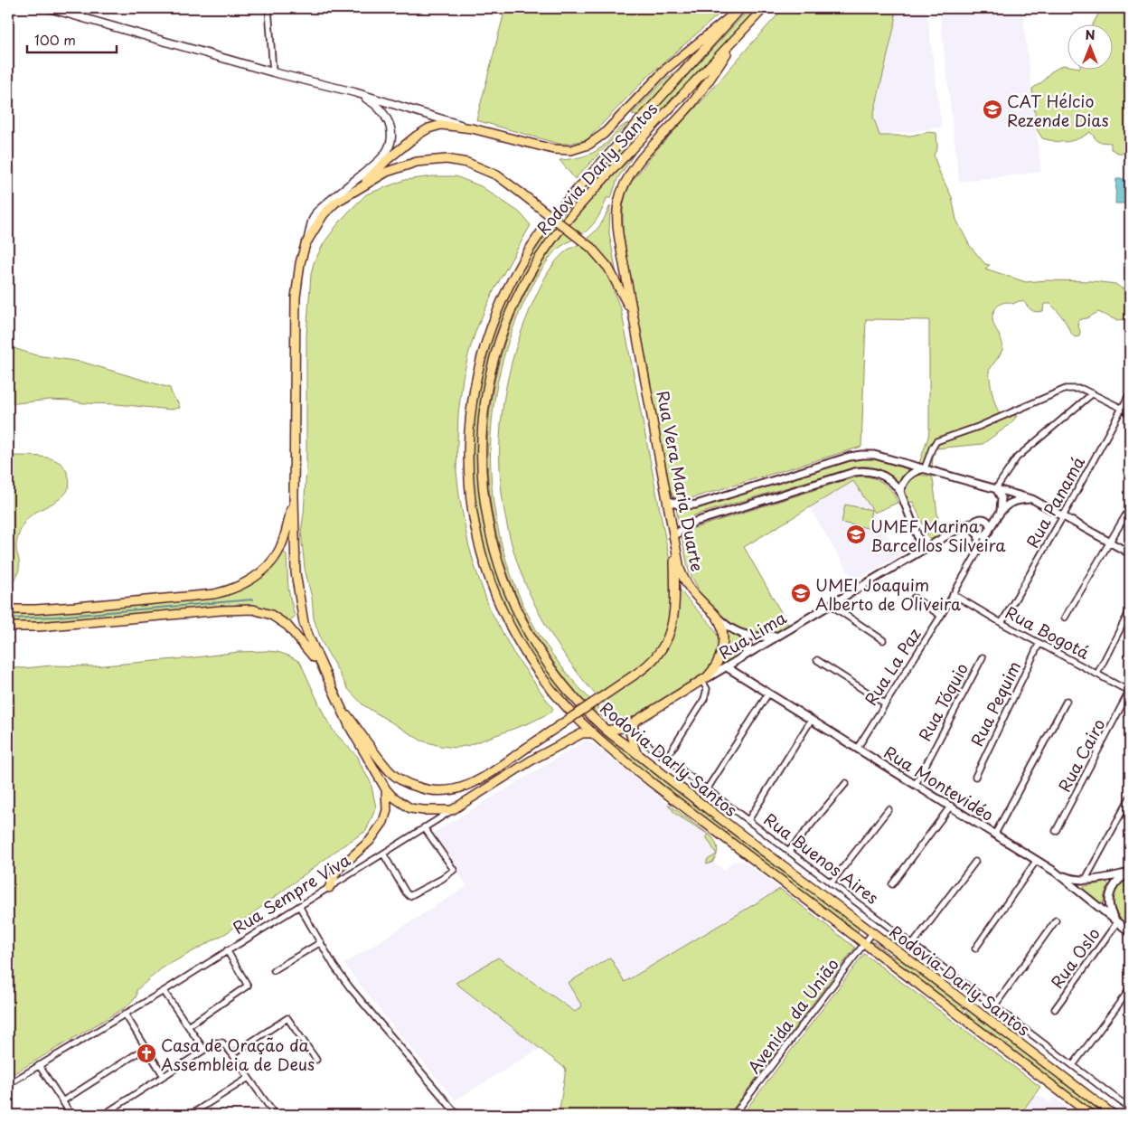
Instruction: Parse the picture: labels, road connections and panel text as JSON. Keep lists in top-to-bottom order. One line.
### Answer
{"streets":{"main road":["Rodovia Darly Santos","Rua Vera Maria Duarte","Rua Lima","Rua Sempre Viva"],"street":["Rua Panamá","Rua Bogotá","Rua La Paz","Rua Tóquio","Rua Pequim","Rua Cairo","Rua Montevidéo","Rua Buenos Aires","Rua Oslo","Avenida da União"]},"crossings":[["Rodovia Darly Santos","Rua Lima"],["Rodovia Darly Santos","Rua Sempre Viva"],["Rodovia Darly Santos","Avenida da União"],["Rua Vera Maria Duarte","Rua Lima"],["Rua Panamá","Rua Bogotá"],["Rua Bogotá","Rua La Paz"],["Rua Bogotá","Rua Pequim"],["Rua Bogotá","Rua Cairo"],["Rua Lima","Rua La Paz"],["Rua Lima","Rua Montevidéo"],["Rua Lima","Rua Buenos Aires"],["Rua La Paz","Rua Montevidéo"],["Rua Tóquio","Rua Montevidéo"],["Rua Montevidéo","Rua Oslo"]],"places":{"school or university":["CAT Hélcio Rezende Dias","UMEF Marina Barcellos Silveira","UMEI Joaquim Alberto de Oliveira"],"church":["Casa de Oração da Assembleia de Deus"]},"scale_bar":"100 m","north":"top"}
